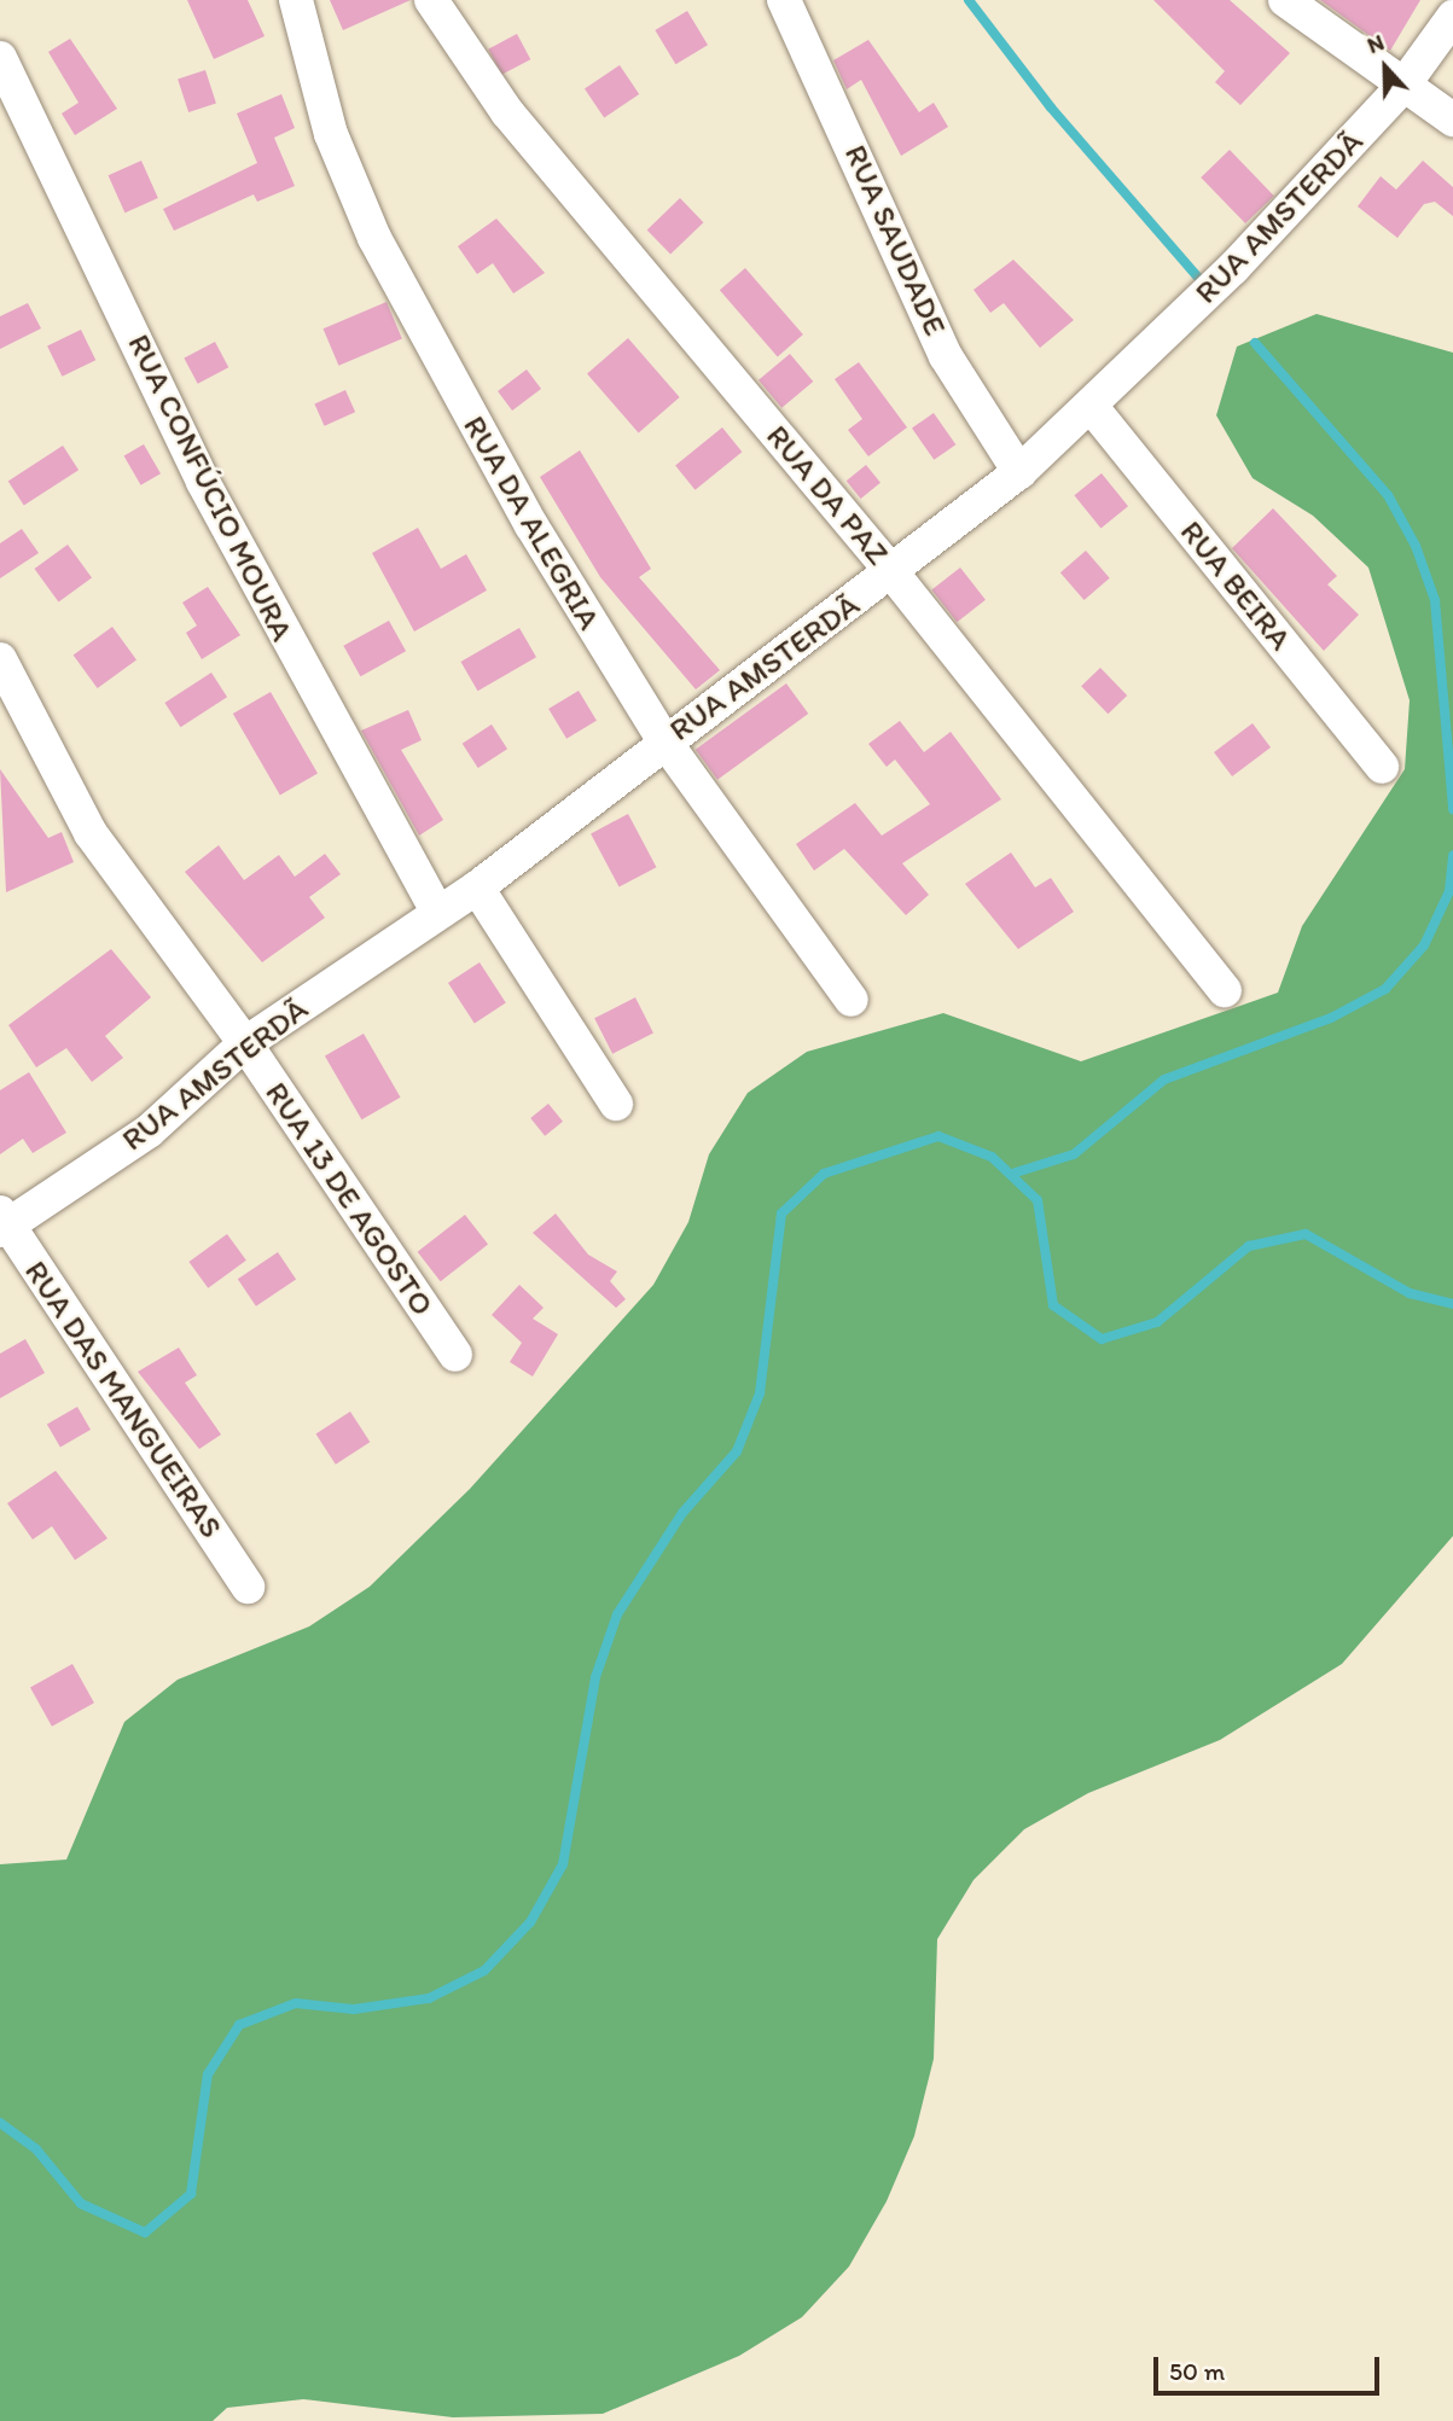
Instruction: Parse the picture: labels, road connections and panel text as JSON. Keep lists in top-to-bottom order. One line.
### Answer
{"streets":{"street":["RUA AMSTERDÃ","RUA SAUDADE","RUA CONFÚCIO MOURA","RUA DA PAZ","RUA DA ALEGRIA","RUA BEIRA","RUA 13 DE AGOSTO","RUA DAS MANGUEIRAS"]},"crossings":[["RUA AMSTERDÃ","RUA SAUDADE"],["RUA AMSTERDÃ","RUA CONFÚCIO MOURA"],["RUA AMSTERDÃ","RUA DA PAZ"],["RUA AMSTERDÃ","RUA DA ALEGRIA"],["RUA AMSTERDÃ","RUA BEIRA"],["RUA AMSTERDÃ","RUA 13 DE AGOSTO"],["RUA AMSTERDÃ","RUA DAS MANGUEIRAS"]],"scale_bar":"50 m","north":"top"}
